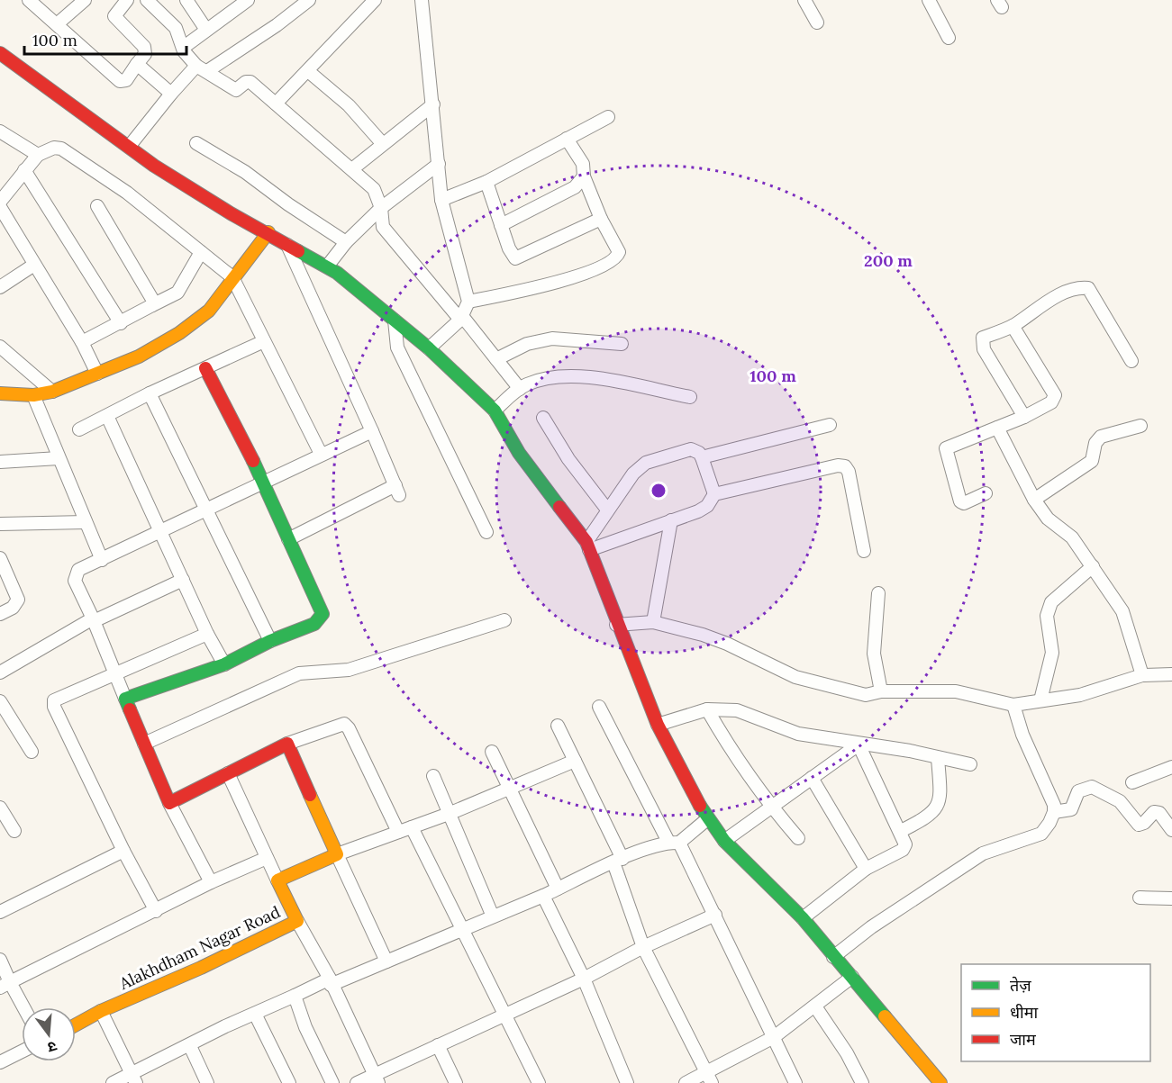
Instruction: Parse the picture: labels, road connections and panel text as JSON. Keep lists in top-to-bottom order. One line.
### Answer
{"streets":{"street":["Alakhdham Nagar Road"]},"legend":["तेज़","धीमा","जाम"],"scale_bar":"100 m","north":"bottom","rings":["200 m","100 m"]}
